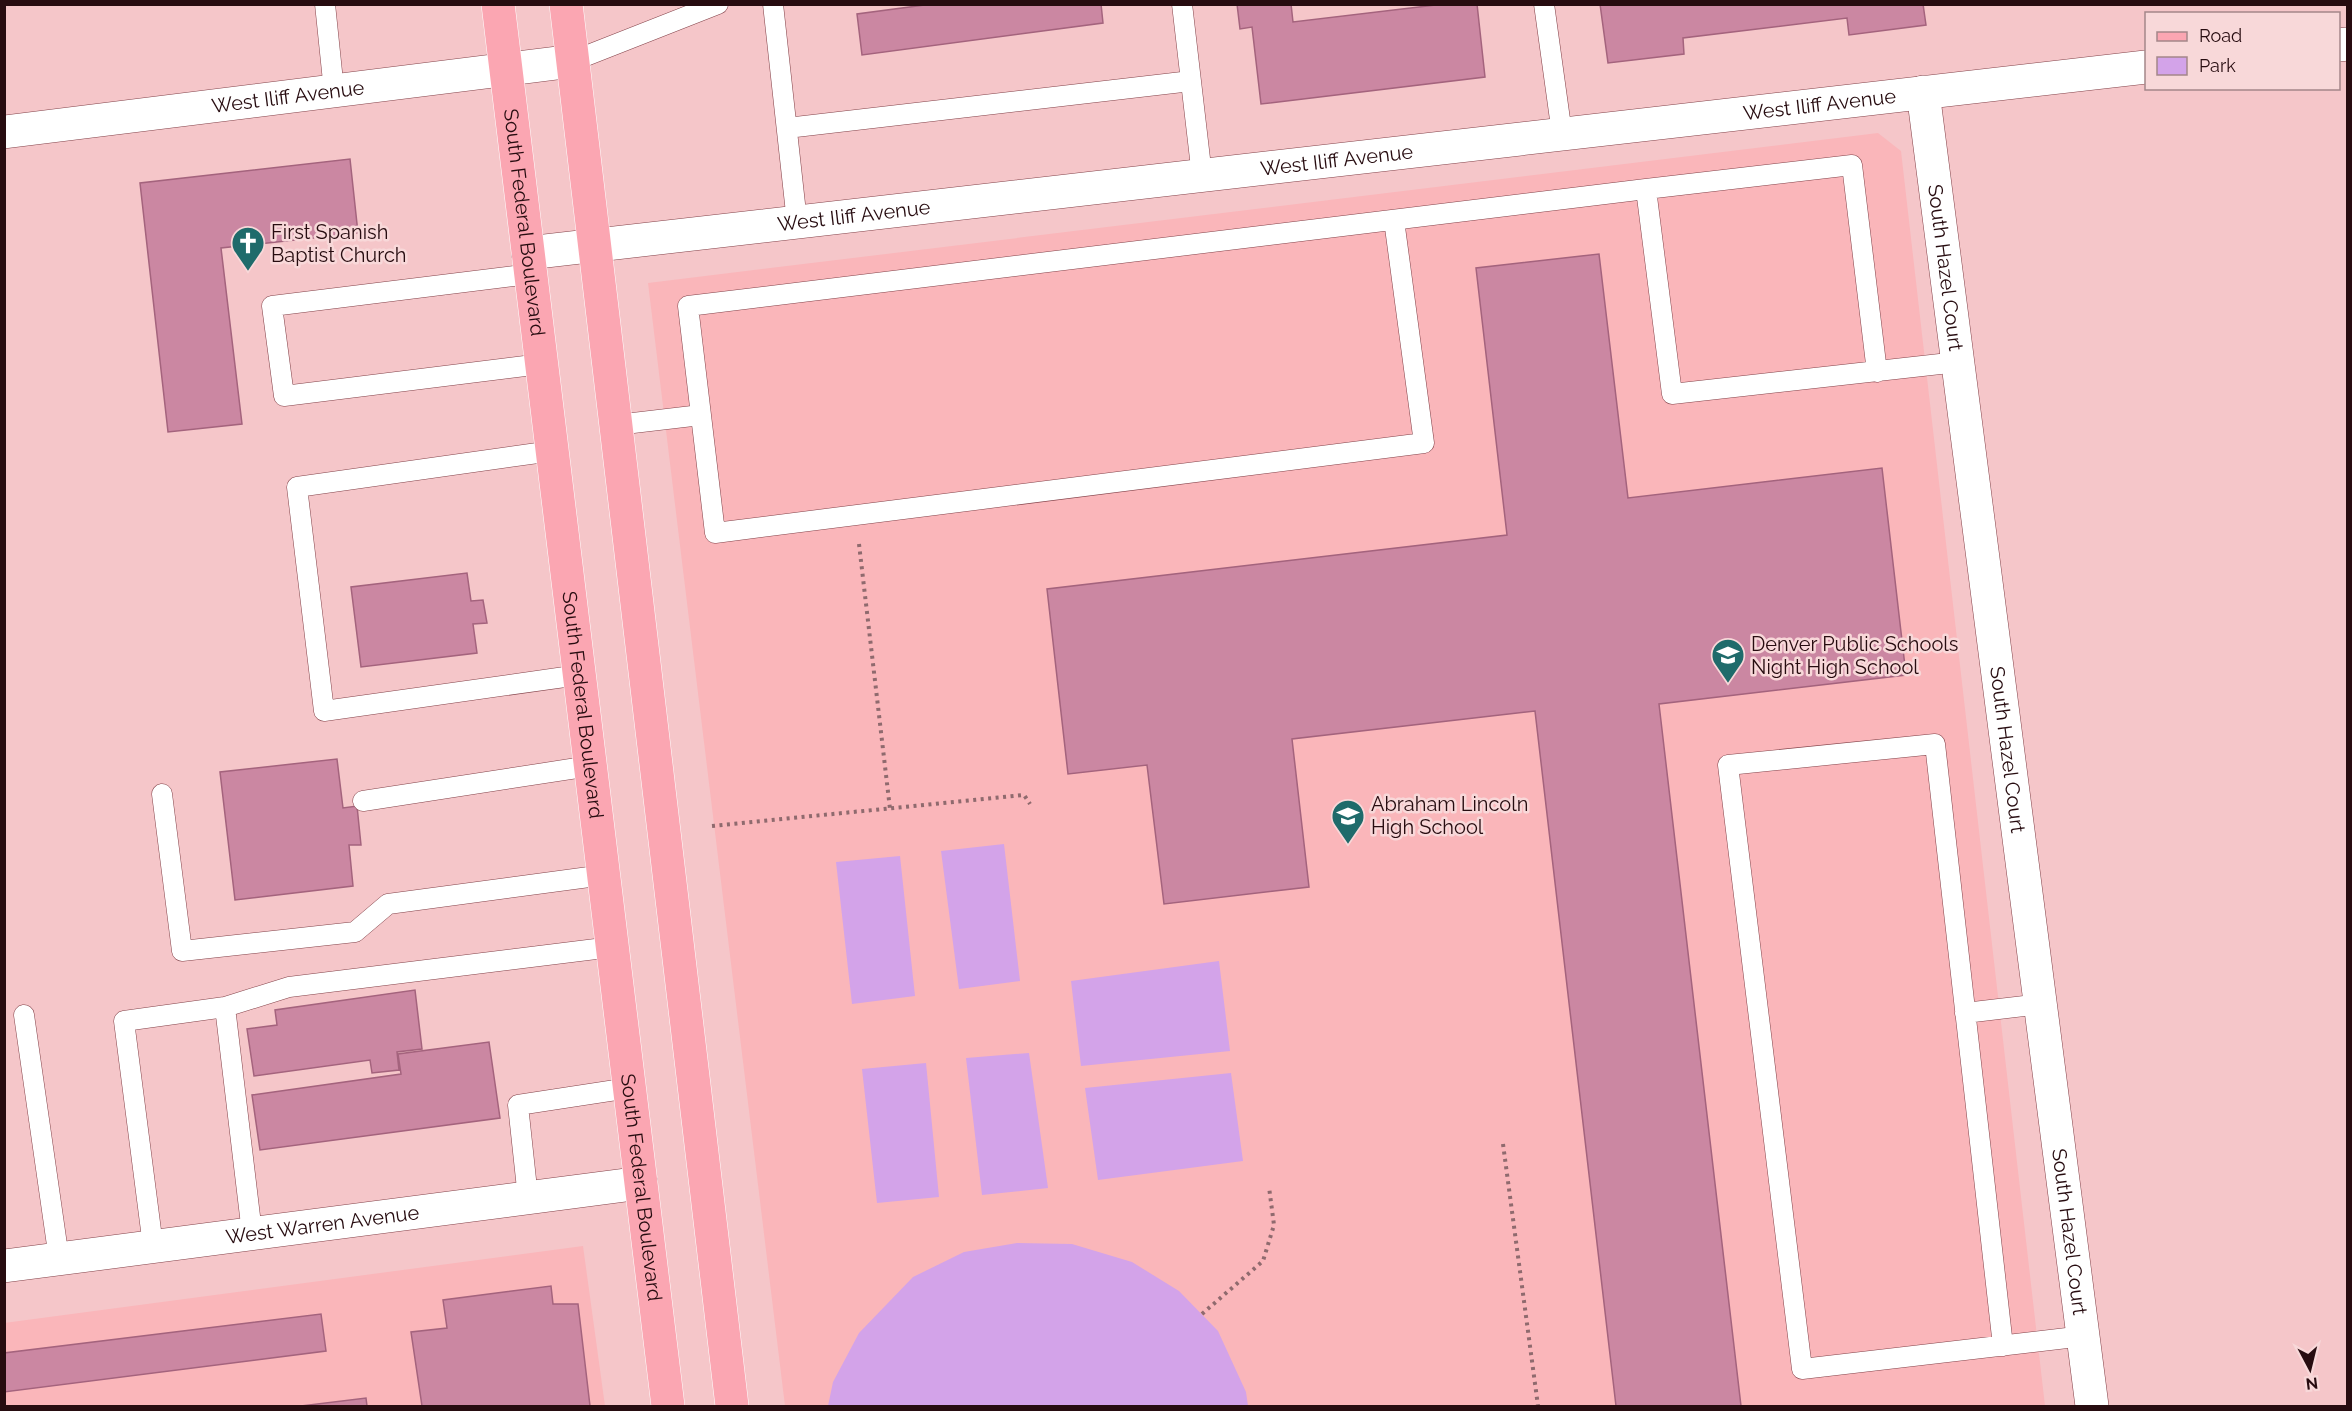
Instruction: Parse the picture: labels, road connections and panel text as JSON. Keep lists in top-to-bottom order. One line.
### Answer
{"streets":{"main road":["South Federal Boulevard"],"street":["West Iliff Avenue","South Hazel Court","West Warren Avenue"]},"crossings":[["West Iliff Avenue","South Federal Boulevard"],["West Iliff Avenue","South Hazel Court"],["South Federal Boulevard","West Warren Avenue"]],"places":{"church":["First Spanish Baptist Church"],"school or university":["Denver Public Schools Night High School","Abraham Lincoln High School"]},"legend":["Road","Park"],"north":"bottom"}
